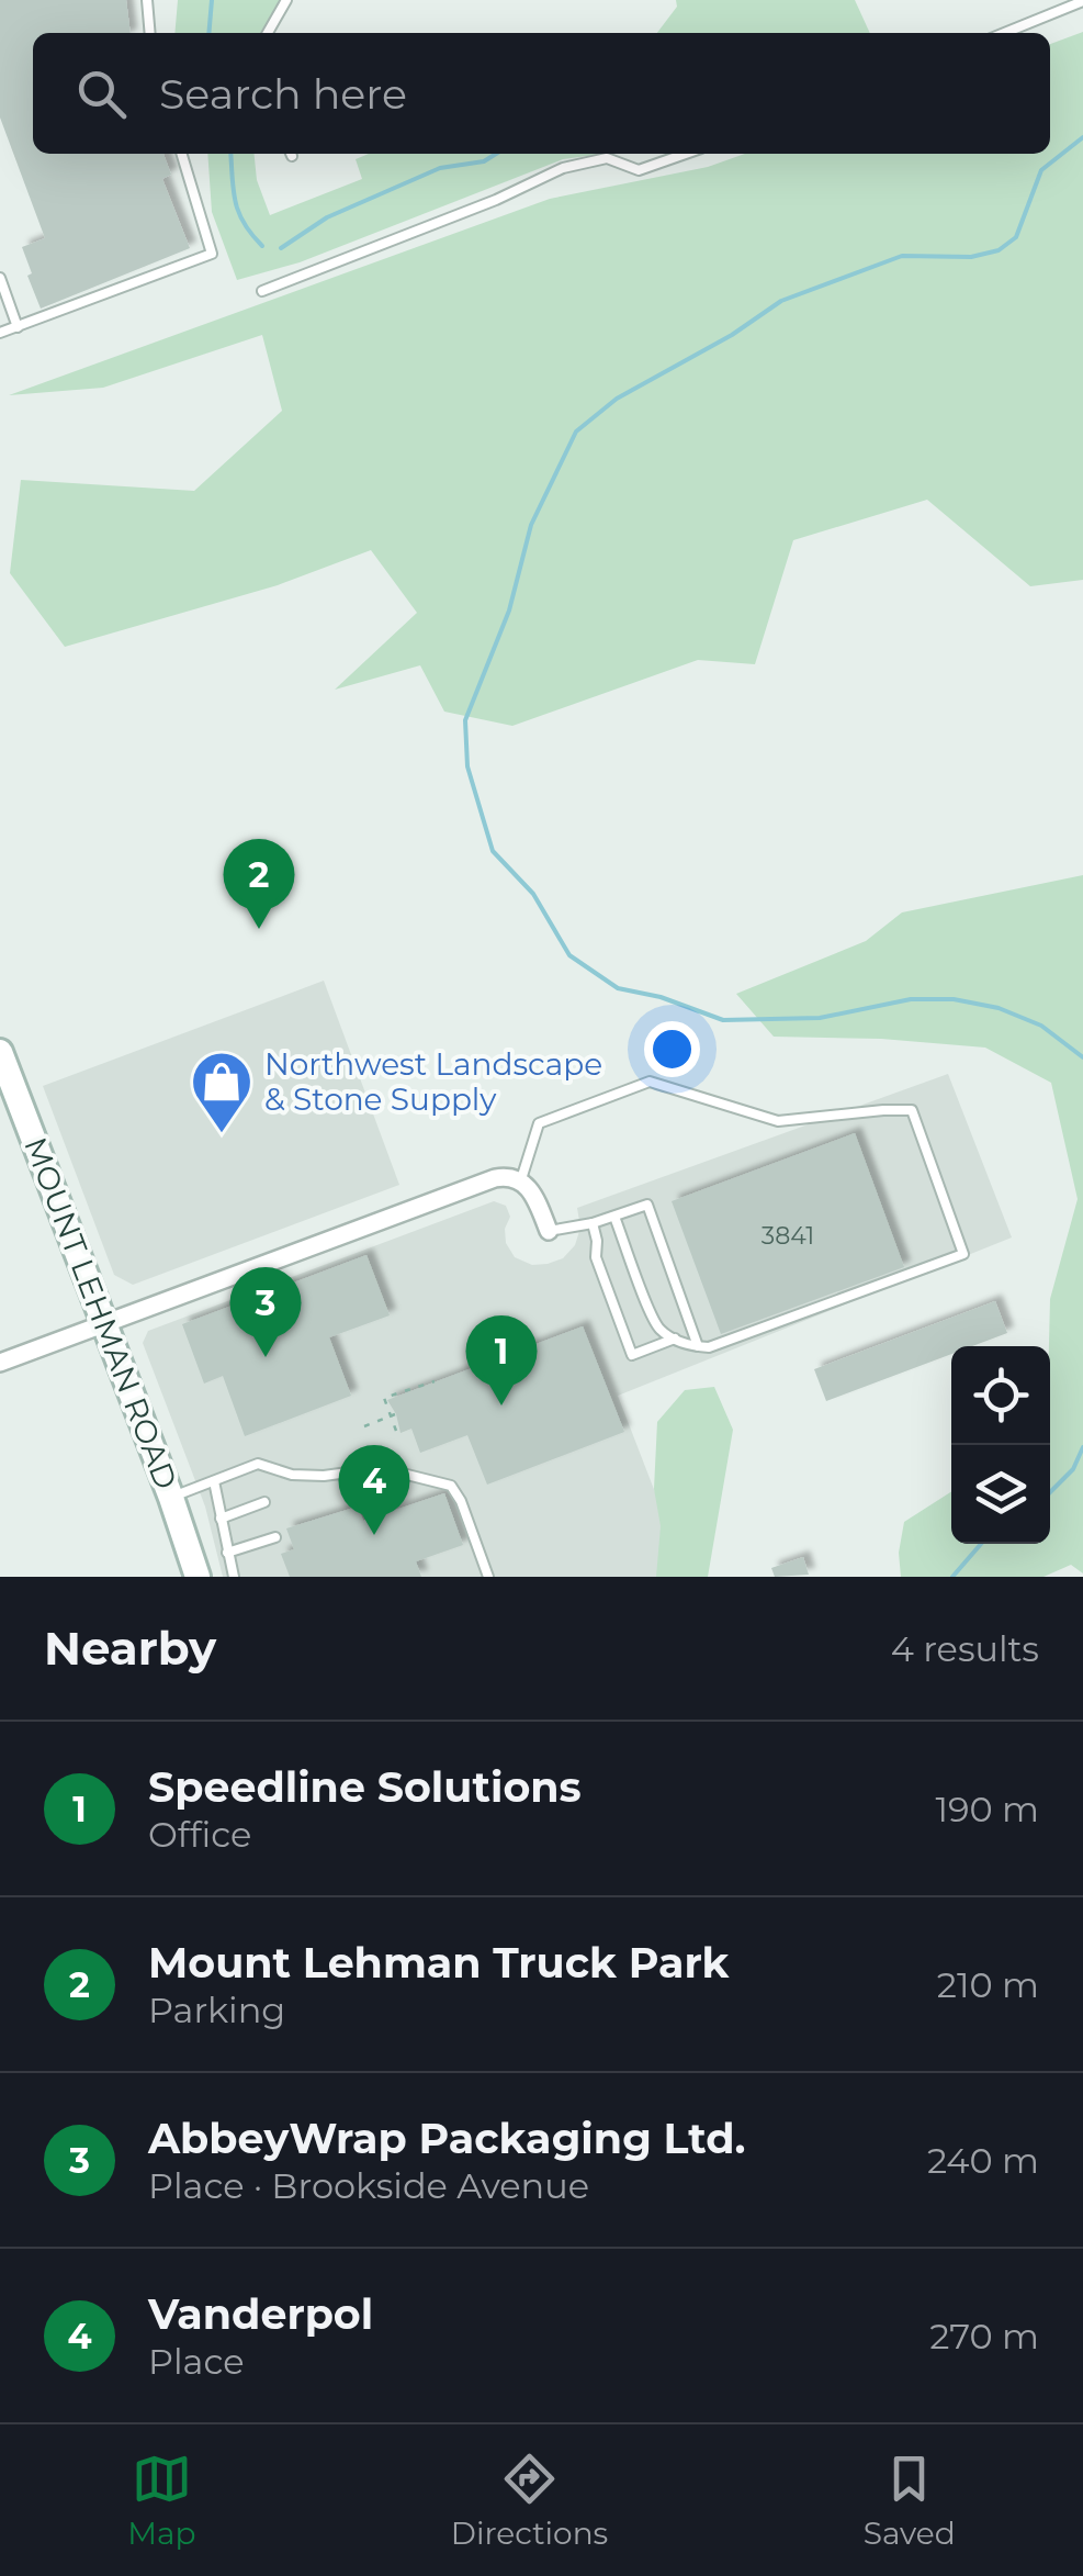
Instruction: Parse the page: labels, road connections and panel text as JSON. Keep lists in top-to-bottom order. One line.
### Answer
{"streets":{"main road":["MOUNT LEHMAN ROAD"]},"places":{"shop":["Northwest Landscape & Stone Supply"]},"house_numbers":["3841"],"page":{"search":"Search here","pins":["2","3","1","4"],"heading":["Nearby","4 results"],"list":[{"mark":"1","name":"Speedline Solutions","note":"Office","value":"190 m"},{"mark":"2","name":"Mount Lehman Truck Park","note":"Parking","value":"210 m"},{"mark":"3","name":"AbbeyWrap Packaging Ltd.","note":"Place · Brookside Avenue","value":"240 m"},{"mark":"4","name":"Vanderpol","note":"Place","value":"270 m"}],"nav":["Map","Directions","Saved"]}}
